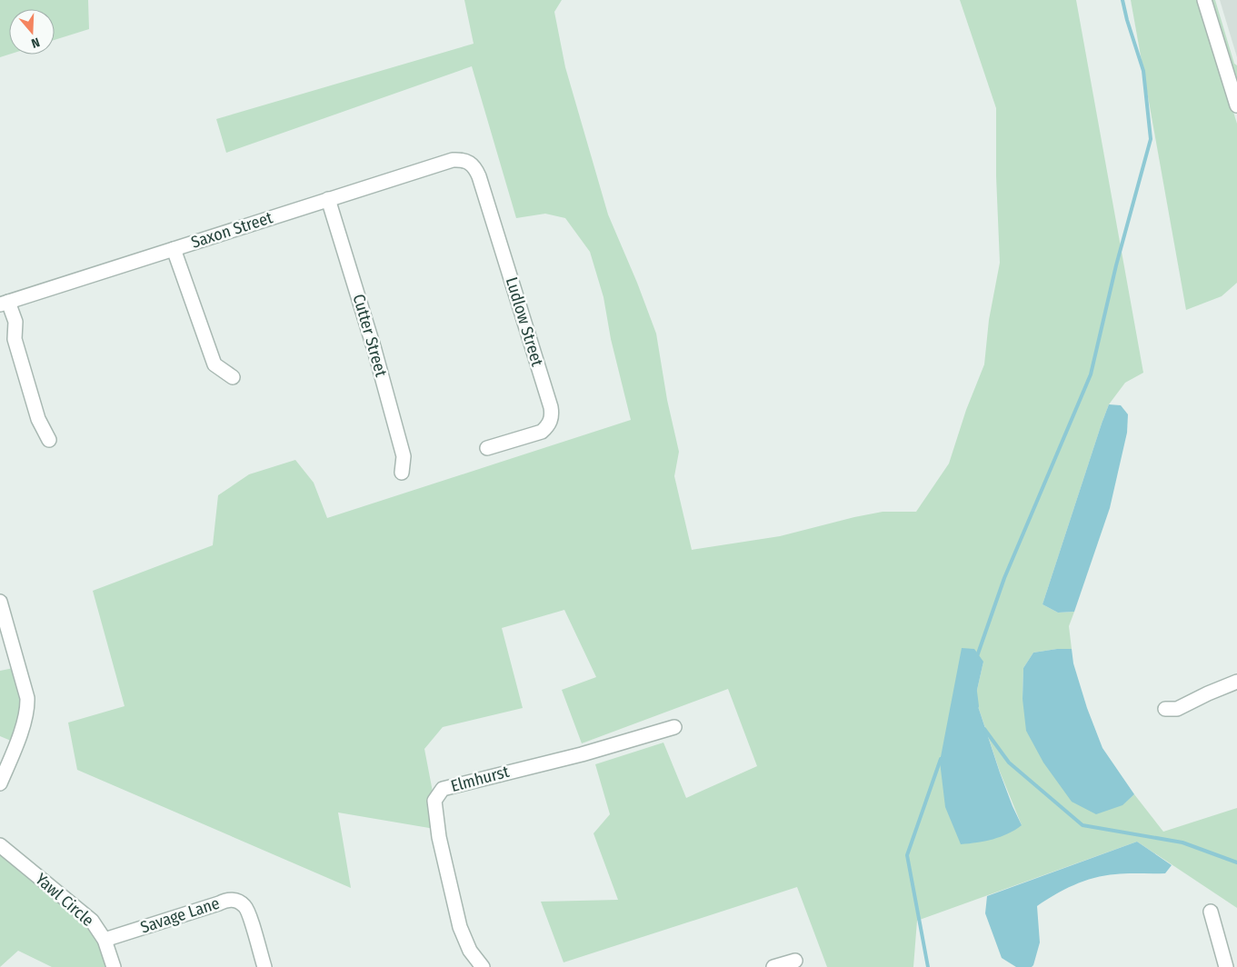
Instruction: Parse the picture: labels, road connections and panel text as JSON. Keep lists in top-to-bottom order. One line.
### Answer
{"streets":{"street":["Saxon Street","Ludlow Street","Cutter Street","Elmhurst","Yawl Circle","Savage Lane"]},"crossings":[["Saxon Street","Ludlow Street"],["Saxon Street","Cutter Street"],["Yawl Circle","Savage Lane"]],"north":"bottom"}
